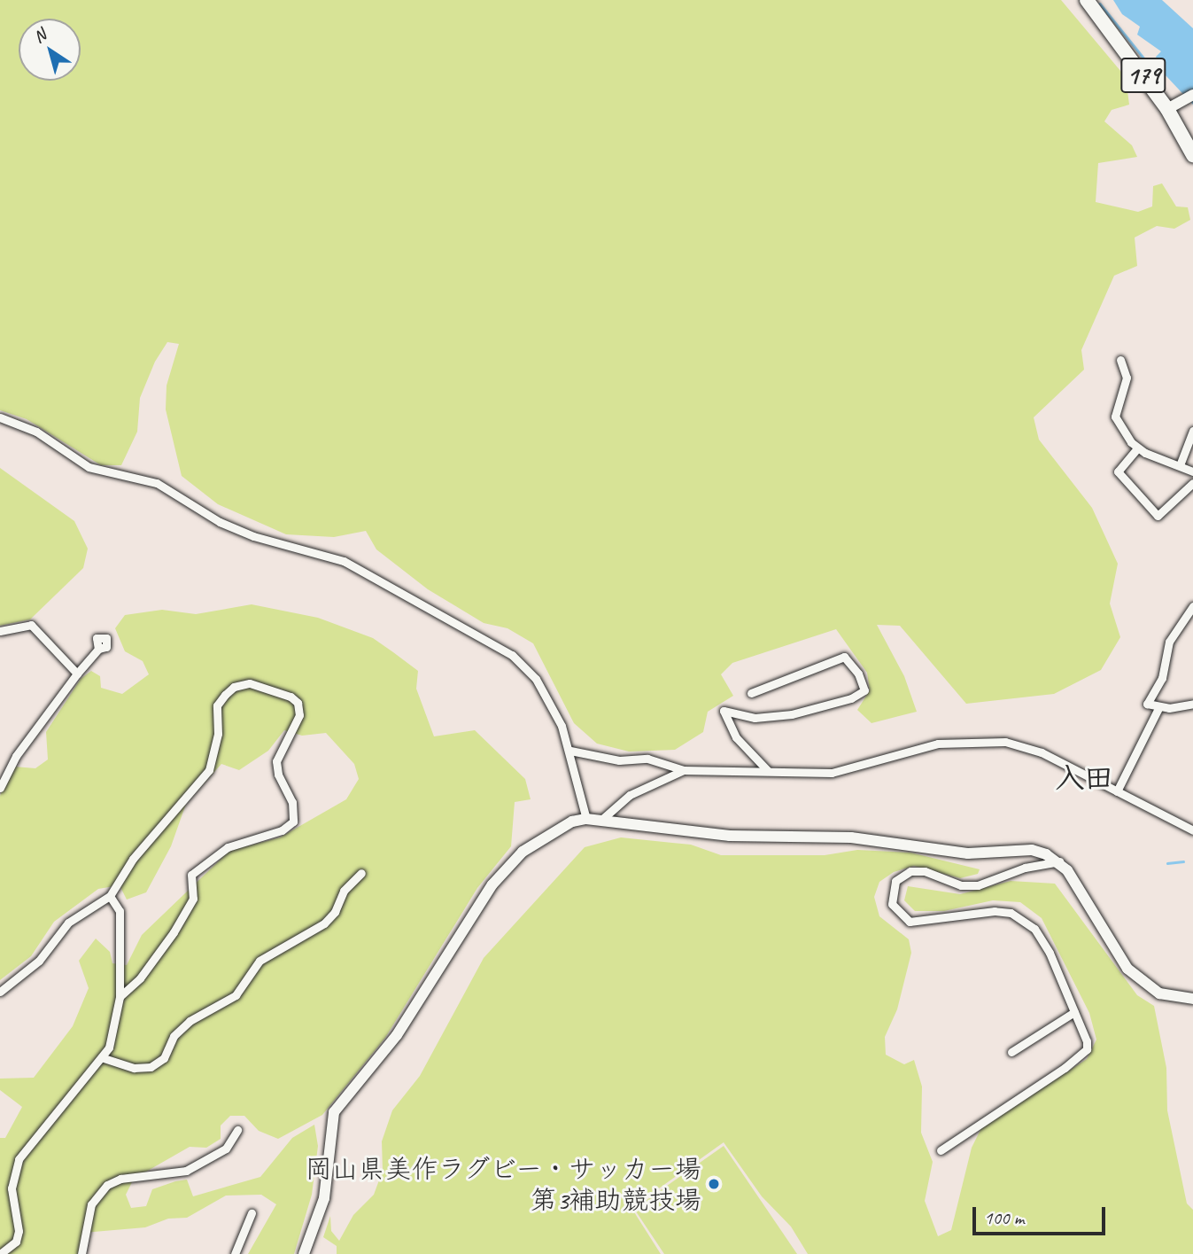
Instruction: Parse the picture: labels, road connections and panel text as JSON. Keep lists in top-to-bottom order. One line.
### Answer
{"streets":{"highway":["179"]},"districts":["入田"],"places":["岡山県美作ラグビー・サッカー場 第3補助競技場"],"scale_bar":"100 m","north":"top left"}
